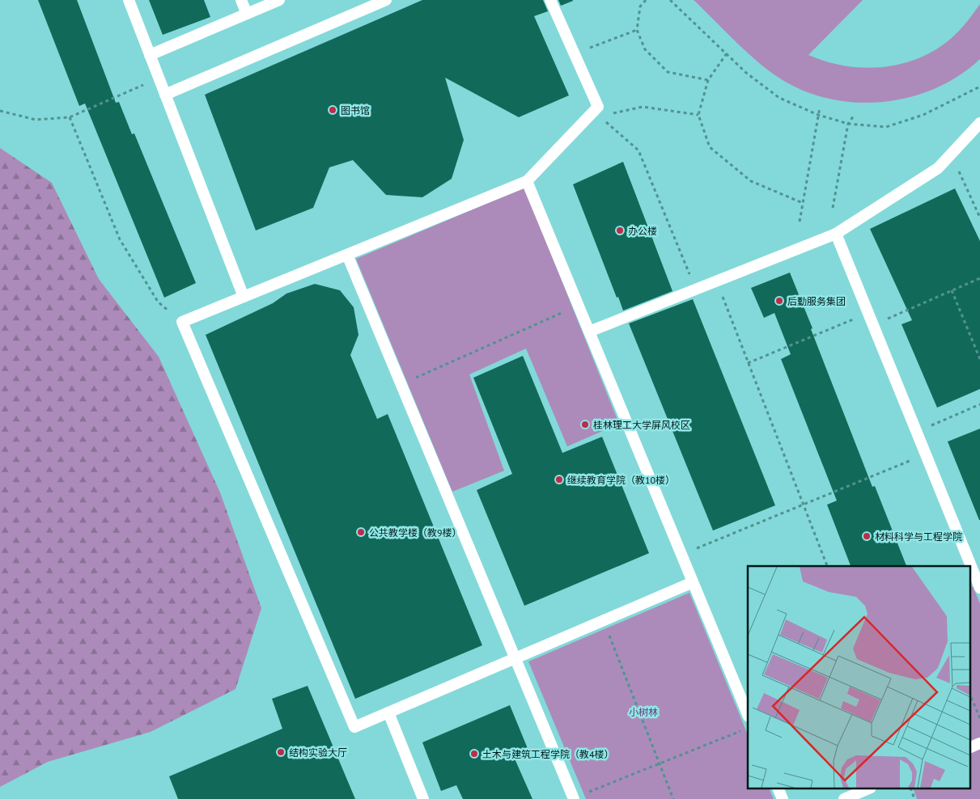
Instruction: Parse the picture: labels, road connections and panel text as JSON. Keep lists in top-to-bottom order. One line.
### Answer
{"parks":["小树林"],"places":["图书馆","办公楼","后勤服务集团","桂林理工大学屏风校区","继续教育学院（教10楼）","公共教学楼（教9楼）","材料科学与工程学院","结构实验大厅","土木与建筑工程学院（教4楼）"]}
